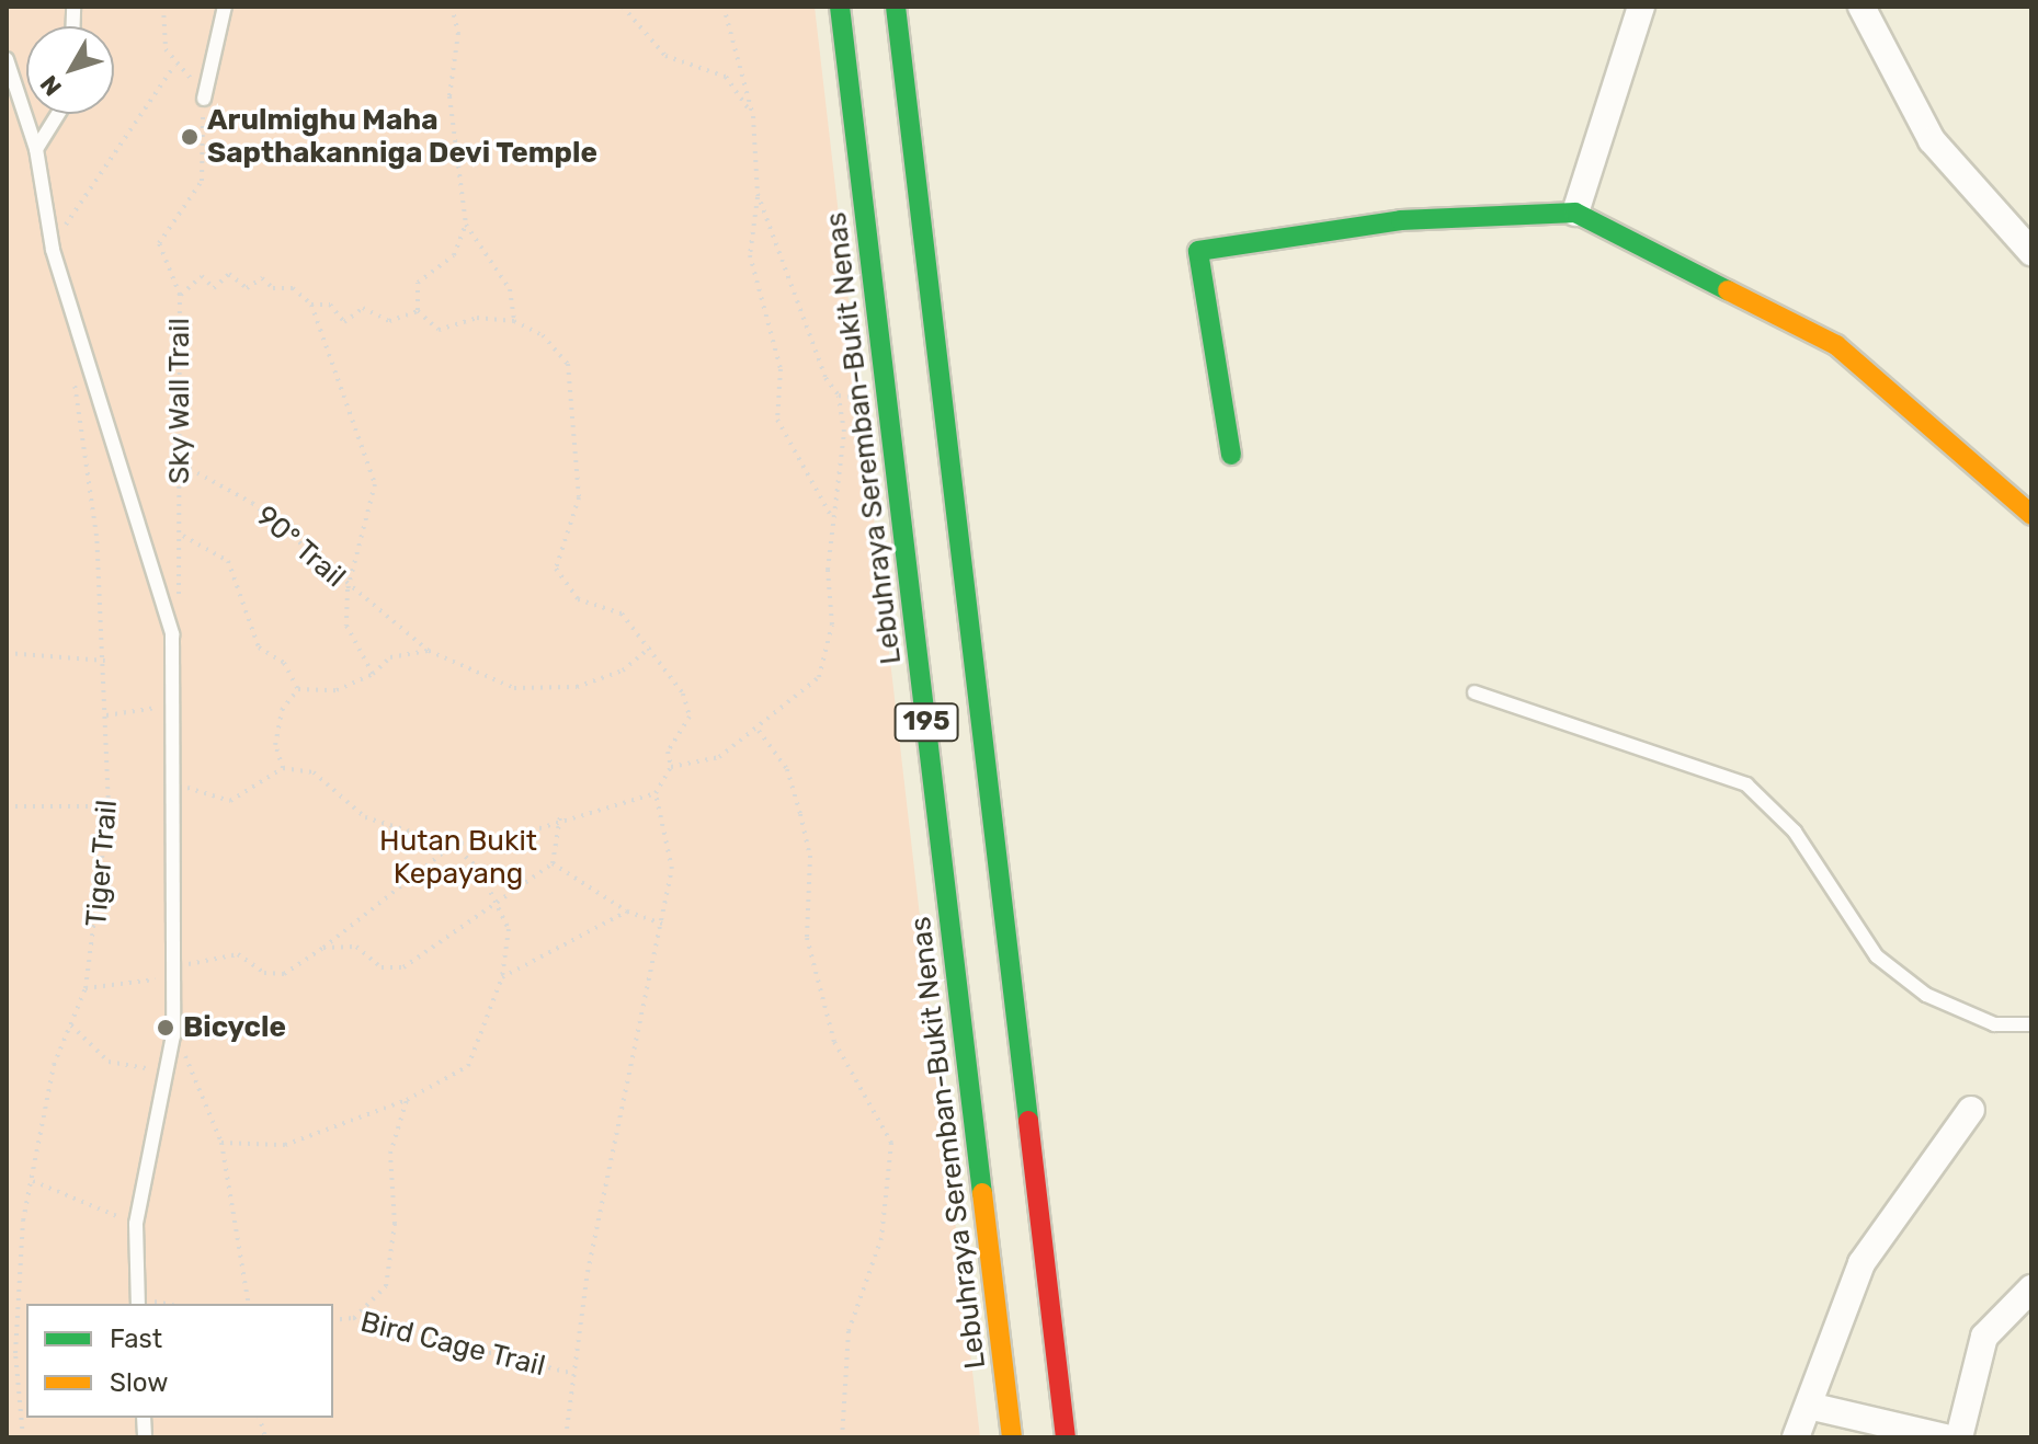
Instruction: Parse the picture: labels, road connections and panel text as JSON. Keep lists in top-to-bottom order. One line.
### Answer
{"streets":{"main road":["Lebuhraya Seremban-Bukit Nenas","195"],"path":["Sky Wall Trail","90° Trail","Tiger Trail","Bird Cage Trail"]},"crossings":[["Sky Wall Trail","90° Trail"]],"parks":["Hutan Bukit Kepayang"],"places":["Arulmighu Maha Sapthakanniga Devi Temple","Bicycle"],"legend":["Fast","Slow"],"north":"bottom left"}
